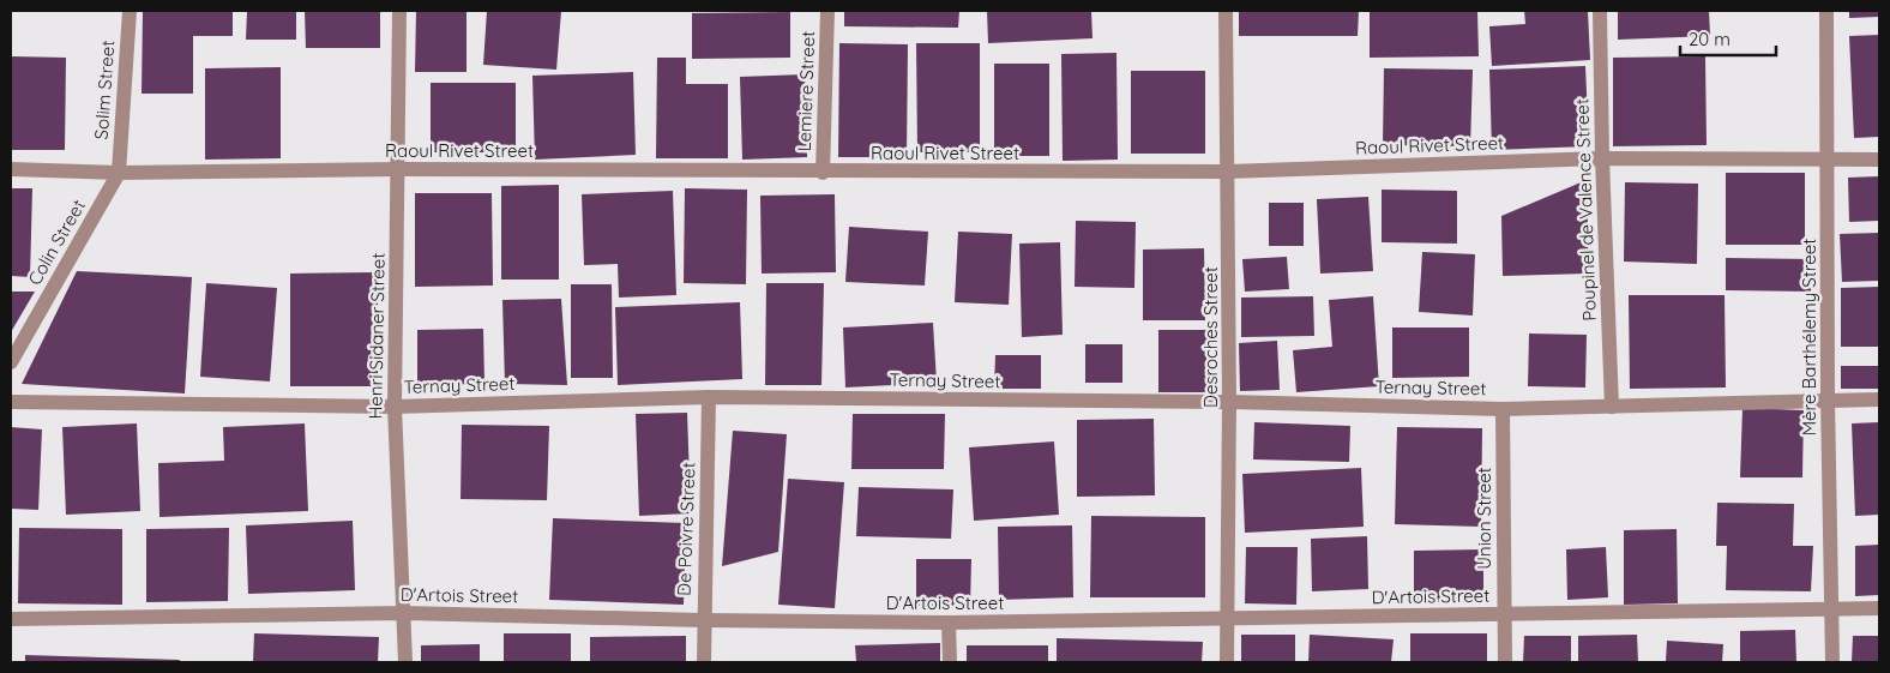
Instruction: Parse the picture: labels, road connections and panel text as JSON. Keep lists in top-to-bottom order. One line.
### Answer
{"streets":{"street":["Solim Street","Lemiere Street","Raoul Rivet Street","Poupinel de Valence Street","Colin Street","Henri Sidaner Street","Desroches Street","Mère Barthélemy Street","Ternay Street","Union Street","De Poivre Street","D'Artois Street"]},"crossings":[["Solim Street","Raoul Rivet Street"],["Solim Street","Colin Street"],["Lemiere Street","Raoul Rivet Street"],["Raoul Rivet Street","Poupinel de Valence Street"],["Raoul Rivet Street","Colin Street"],["Raoul Rivet Street","Henri Sidaner Street"],["Raoul Rivet Street","Desroches Street"],["Raoul Rivet Street","Mère Barthélemy Street"],["Poupinel de Valence Street","Ternay Street"],["Henri Sidaner Street","Ternay Street"],["Henri Sidaner Street","D'Artois Street"],["Desroches Street","Ternay Street"],["Desroches Street","D'Artois Street"],["Mère Barthélemy Street","Ternay Street"],["Mère Barthélemy Street","D'Artois Street"],["Ternay Street","Union Street"],["Ternay Street","De Poivre Street"],["Union Street","D'Artois Street"],["De Poivre Street","D'Artois Street"]],"scale_bar":"20 m"}
